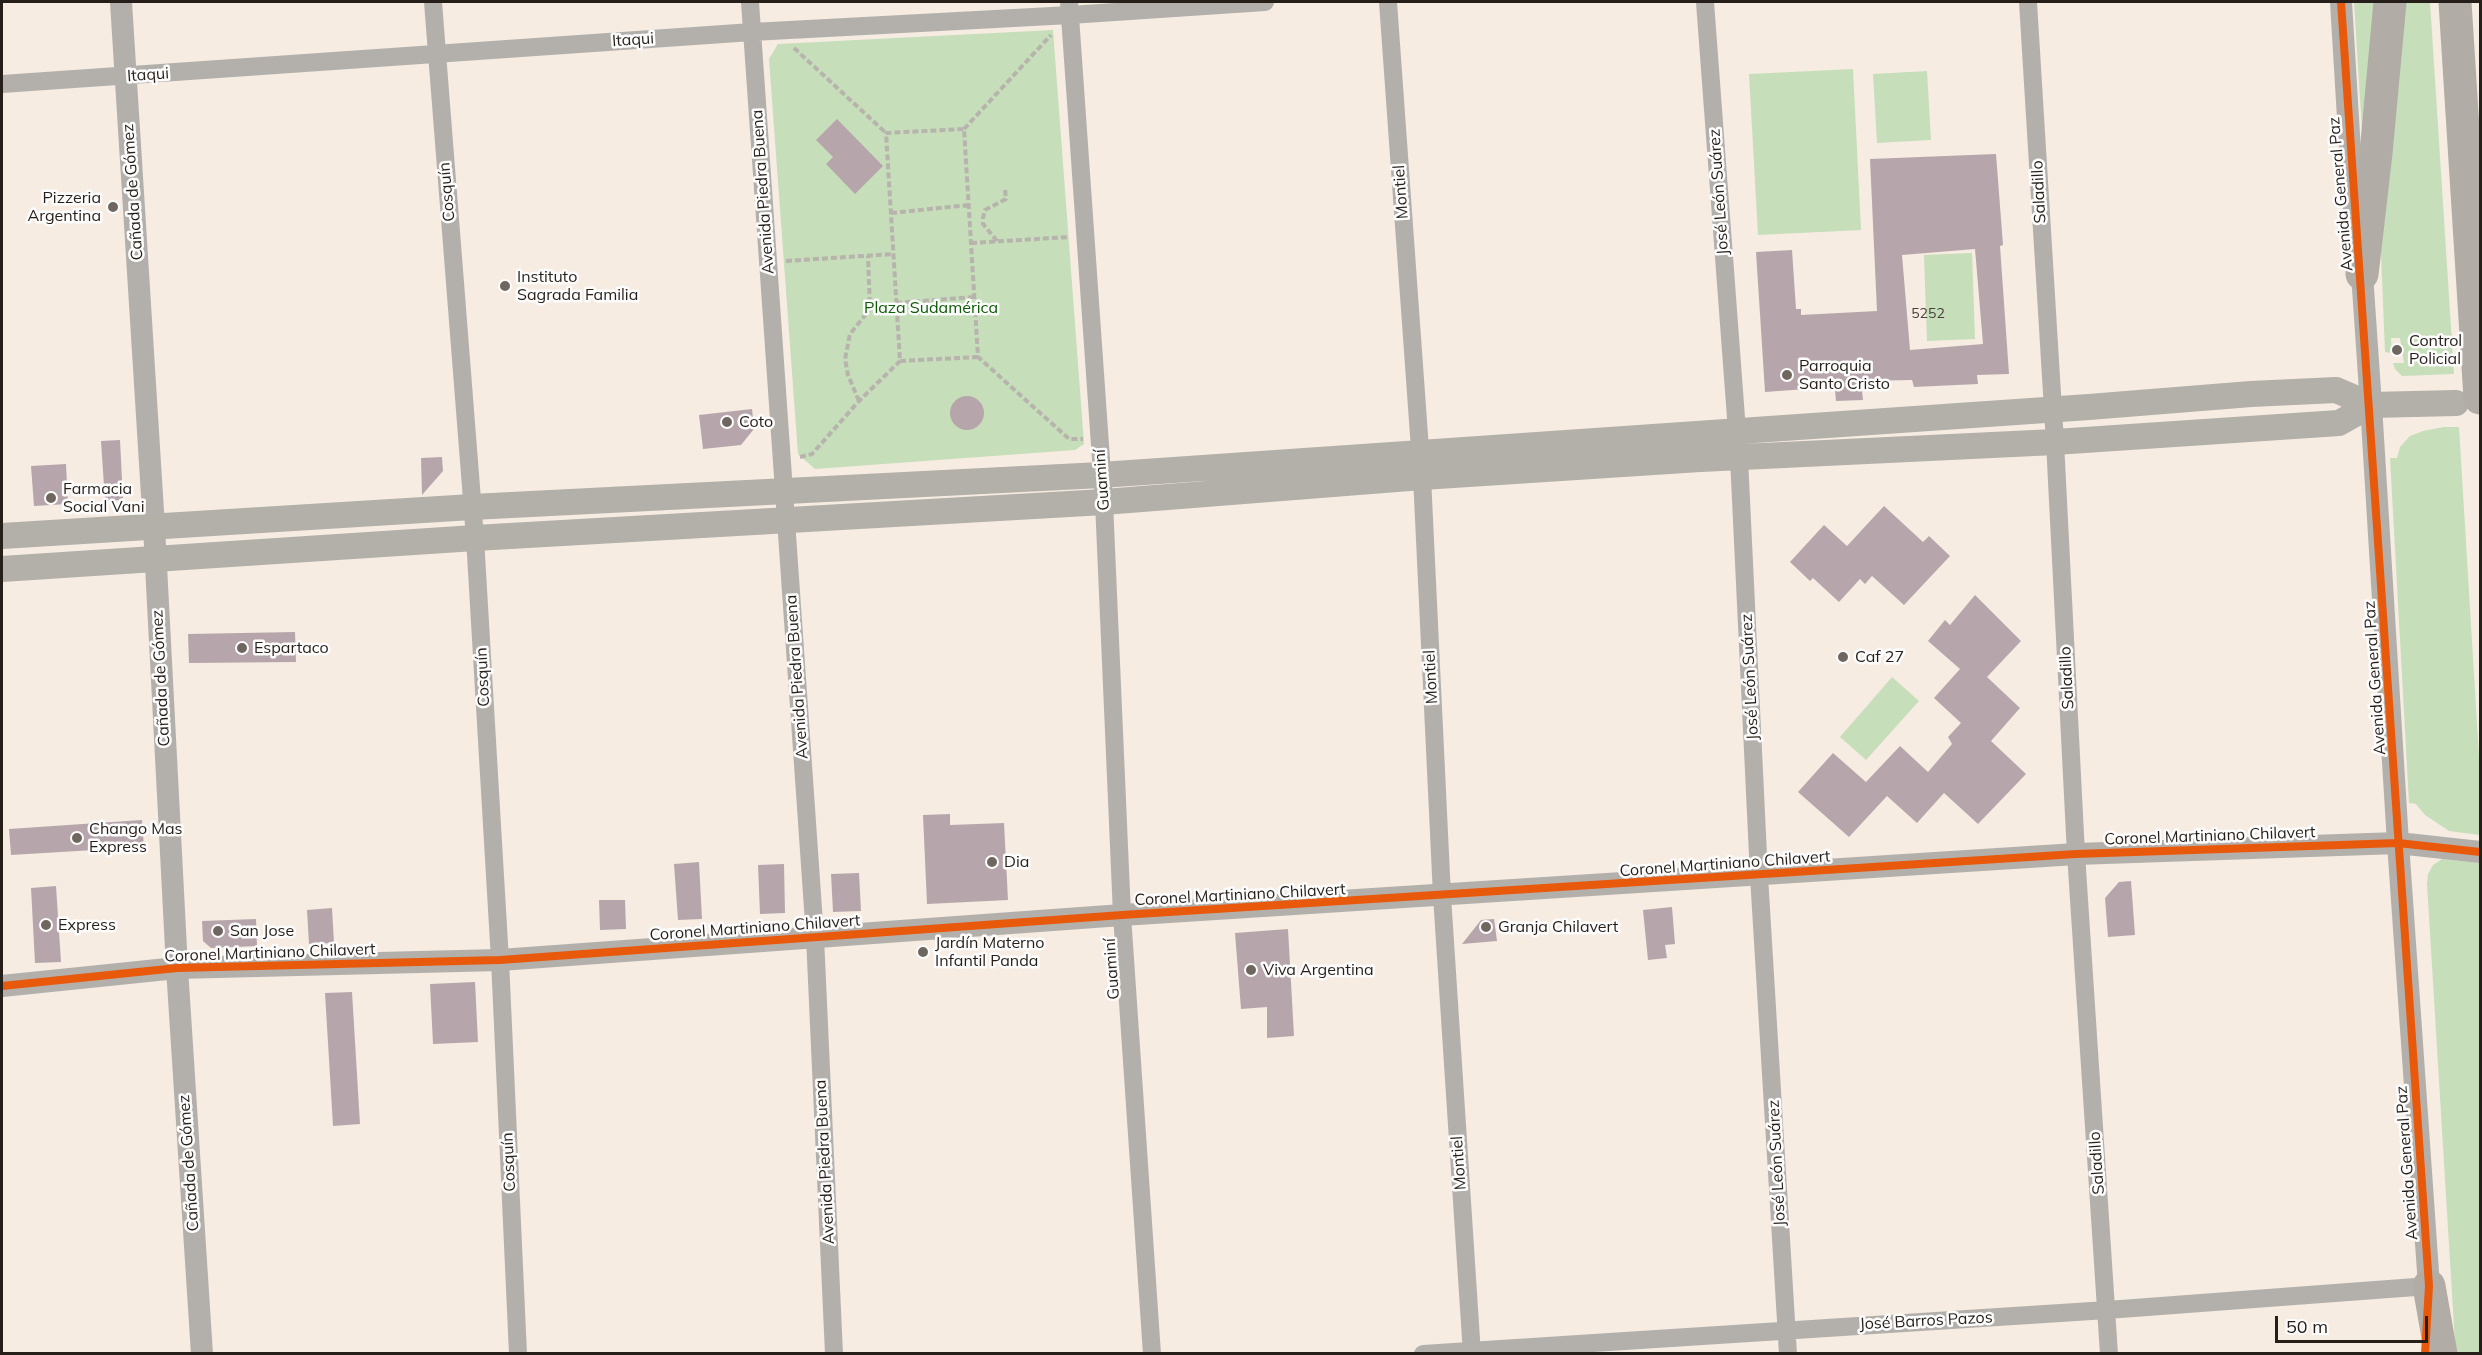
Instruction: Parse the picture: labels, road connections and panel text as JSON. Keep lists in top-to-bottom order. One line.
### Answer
{"streets":{"street":["Itaqui","Cañada de Gómez","Cosquín","Avenida Piedra Buena","Montiel","José León Suárez","Saladillo","Avenida General Paz","Guaminí","Coronel Martiniano Chilavert","José Barros Pazos"]},"crossings":[["Itaqui","Cañada de Gómez"],["Itaqui","Cosquín"],["Itaqui","Avenida Piedra Buena"],["Itaqui","Guaminí"],["Cañada de Gómez","Coronel Martiniano Chilavert"],["Cosquín","Coronel Martiniano Chilavert"],["Avenida Piedra Buena","Coronel Martiniano Chilavert"],["Montiel","Coronel Martiniano Chilavert"],["Montiel","José Barros Pazos"],["José León Suárez","Coronel Martiniano Chilavert"],["José León Suárez","José Barros Pazos"],["Saladillo","Coronel Martiniano Chilavert"],["Saladillo","José Barros Pazos"],["Avenida General Paz","Coronel Martiniano Chilavert"],["Avenida General Paz","José Barros Pazos"],["Guaminí","Coronel Martiniano Chilavert"]],"parks":["Plaza Sudamérica"],"places":["Pizzeria Argentina","Instituto Sagrada Familia","Control Policial","Parroquia Santo Cristo","Coto","Farmacia Social Vani","Espartaco","Caf 27","Chango Mas Express","Dia","Express","Granja Chilavert","San Jose","Jardín Materno Infantil Panda","Viva Argentina"],"house_numbers":["5252"],"scale_bar":"50 m"}
